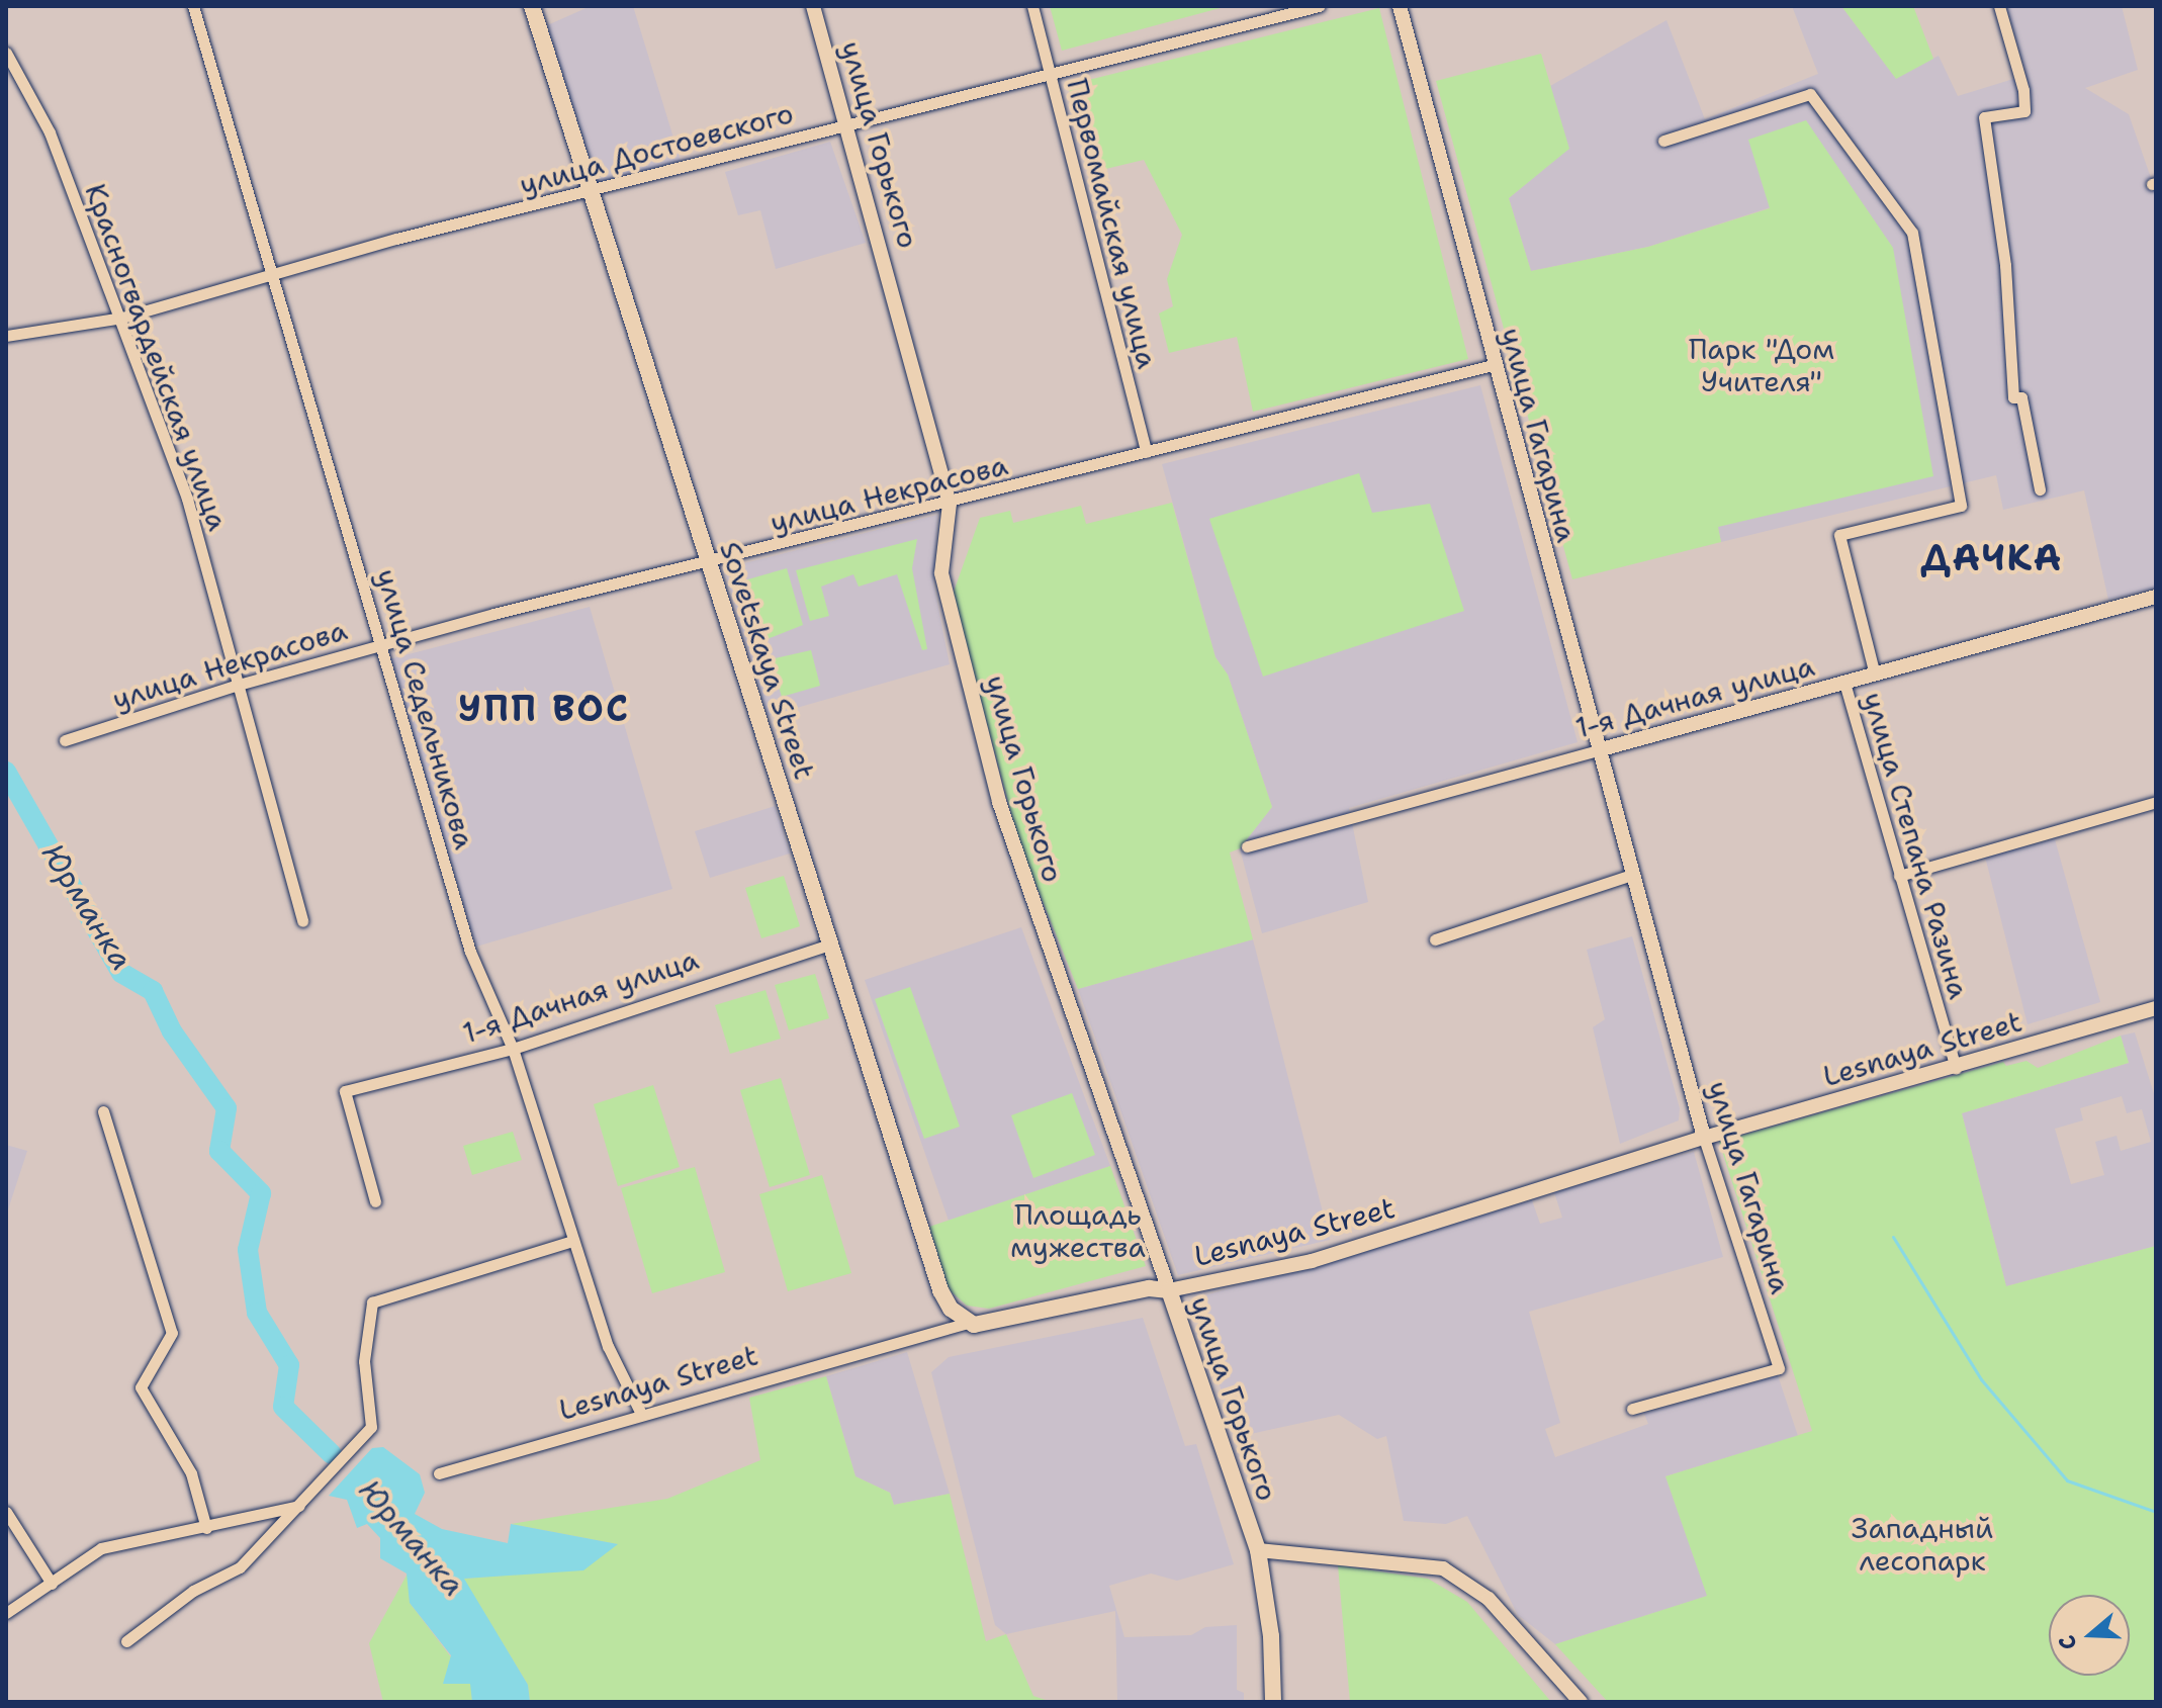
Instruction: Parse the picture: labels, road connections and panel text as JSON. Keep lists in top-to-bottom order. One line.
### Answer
{"streets":{"main road":["улица Горького","Sovetskaya Street","Lesnaya Street"],"street":["улица Достоевского","Первомайская улица","Красногвардейская улица","улица Гагарина","улица Некрасова","1-я Дачная улица","улица Седельникова","улица Степана Разина"]},"crossings":[["улица Горького","улица Достоевского"],["улица Горького","улица Некрасова"],["улица Горького","Lesnaya Street"],["улица Достоевского","Первомайская улица"],["улица Достоевского","Красногвардейская улица"],["улица Достоевского","Sovetskaya Street"],["улица Достоевского","улица Седельникова"],["Первомайская улица","улица Некрасова"],["Красногвардейская улица","улица Некрасова"],["улица Гагарина","улица Некрасова"],["улица Гагарина","1-я Дачная улица"],["улица Гагарина","Lesnaya Street"],["улица Некрасова","Sovetskaya Street"],["улица Некрасова","улица Седельникова"],["Sovetskaya Street","1-я Дачная улица"],["Sovetskaya Street","Lesnaya Street"],["1-я Дачная улица","улица Седельникова"],["1-я Дачная улица","улица Степана Разина"],["улица Седельникова","Lesnaya Street"],["улица Степана Разина","Lesnaya Street"]],"districts":["ДАЧКА","УПП ВОС"],"water":["Юрманка"],"parks":["Парк \"Дом Учителя\"","Площадь мужества","Западный лесопарк"],"north":"left"}
